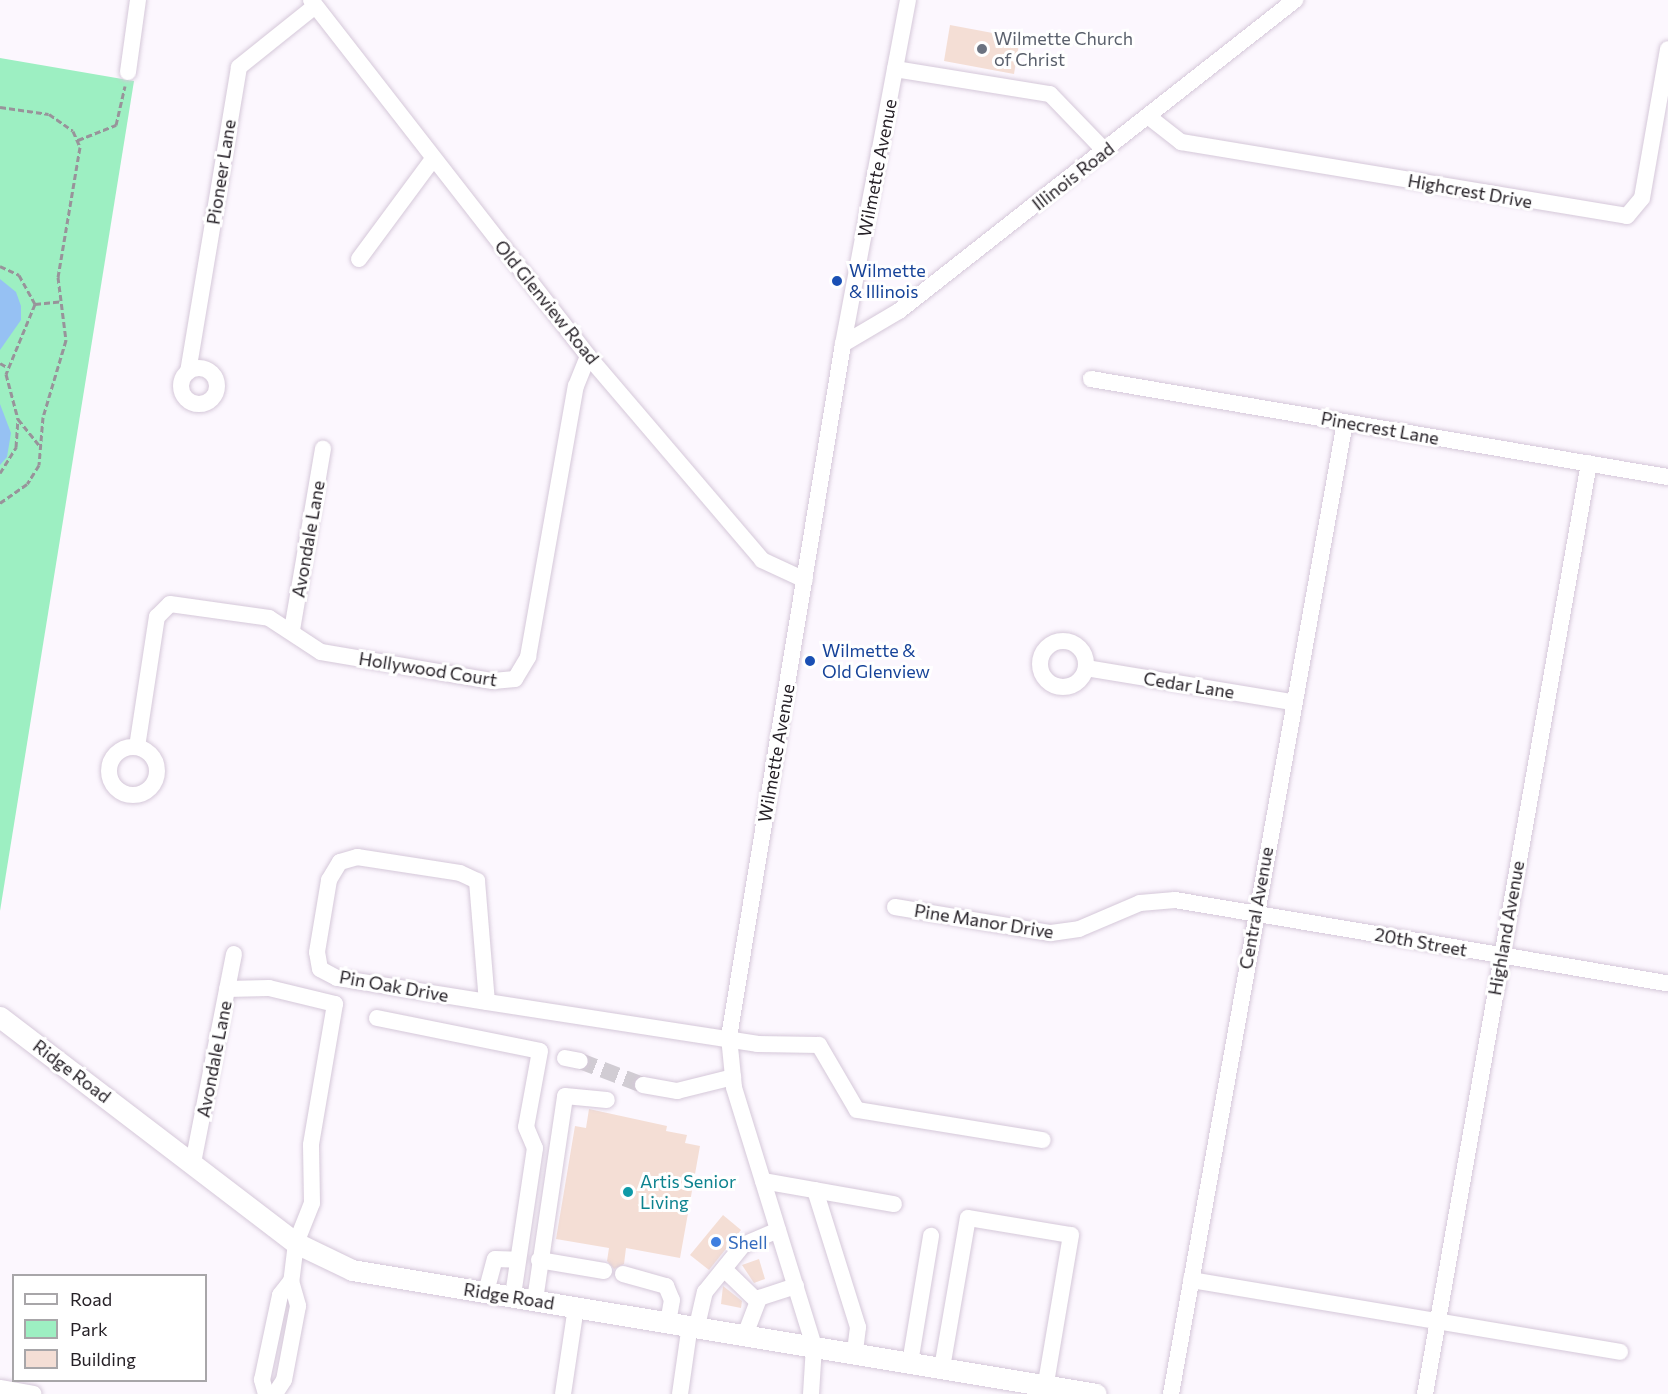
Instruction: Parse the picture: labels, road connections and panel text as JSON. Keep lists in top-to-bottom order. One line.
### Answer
{"streets":{"main road":["Ridge Road"],"street":["Wilmette Avenue","Pioneer Lane","Illinois Road","Highcrest Drive","Old Glenview Road","Pinecrest Lane","Avondale Lane","Hollywood Court","Cedar Lane","Central Avenue","Pine Manor Drive","Highland Avenue","20th Street","Pin Oak Drive"]},"crossings":[["Wilmette Avenue","Illinois Road"],["Wilmette Avenue","Old Glenview Road"],["Wilmette Avenue","Pin Oak Drive"],["Wilmette Avenue","Ridge Road"],["Pioneer Lane","Old Glenview Road"],["Illinois Road","Highcrest Drive"],["Old Glenview Road","Hollywood Court"],["Pinecrest Lane","Central Avenue"],["Pinecrest Lane","Highland Avenue"],["Avondale Lane","Hollywood Court"],["Avondale Lane","Ridge Road"],["Cedar Lane","Central Avenue"],["Central Avenue","20th Street"],["Pine Manor Drive","20th Street"],["Highland Avenue","20th Street"]],"places":["Wilmette Church of Christ","Wilmette & Illinois","Wilmette & Old Glenview","Artis Senior Living","Shell"],"legend":["Road","Park","Building"]}
